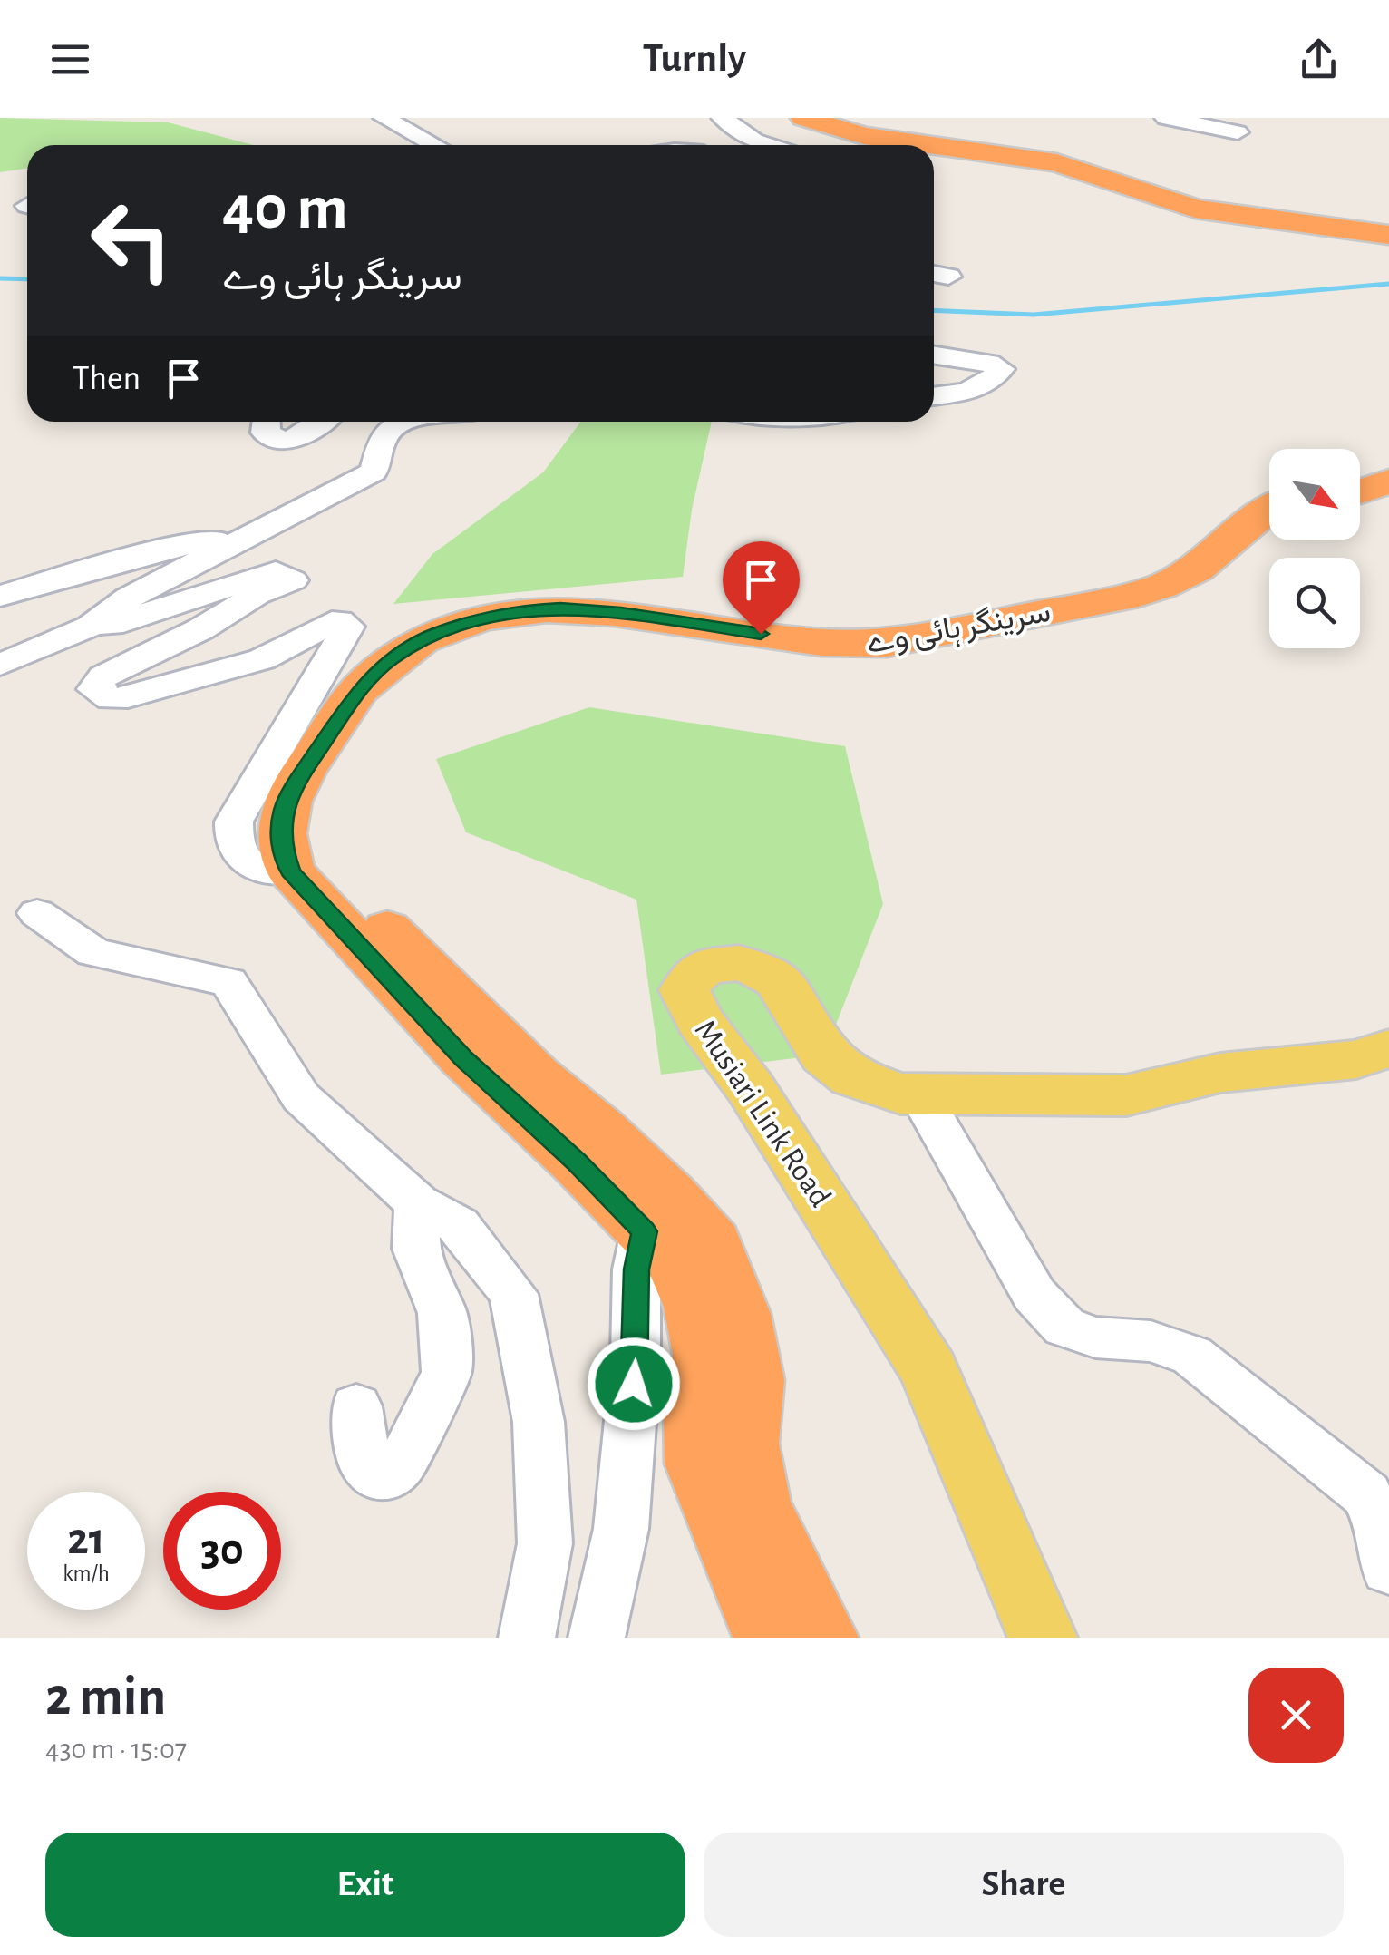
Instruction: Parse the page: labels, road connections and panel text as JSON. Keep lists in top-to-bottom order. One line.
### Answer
{"streets":{"highway":["سرینگر ہائی وے"],"main road":["Musiari Link Road"]},"north":"bottom right","page":{"header":"Turnly","turn":["40 m","سرینگر ہائی وے"],"then":"Then","speed":"21 km/h","limit":"30","heading":["2 min","430 m · 15:07"],"buttons":["Exit","Share"]}}
